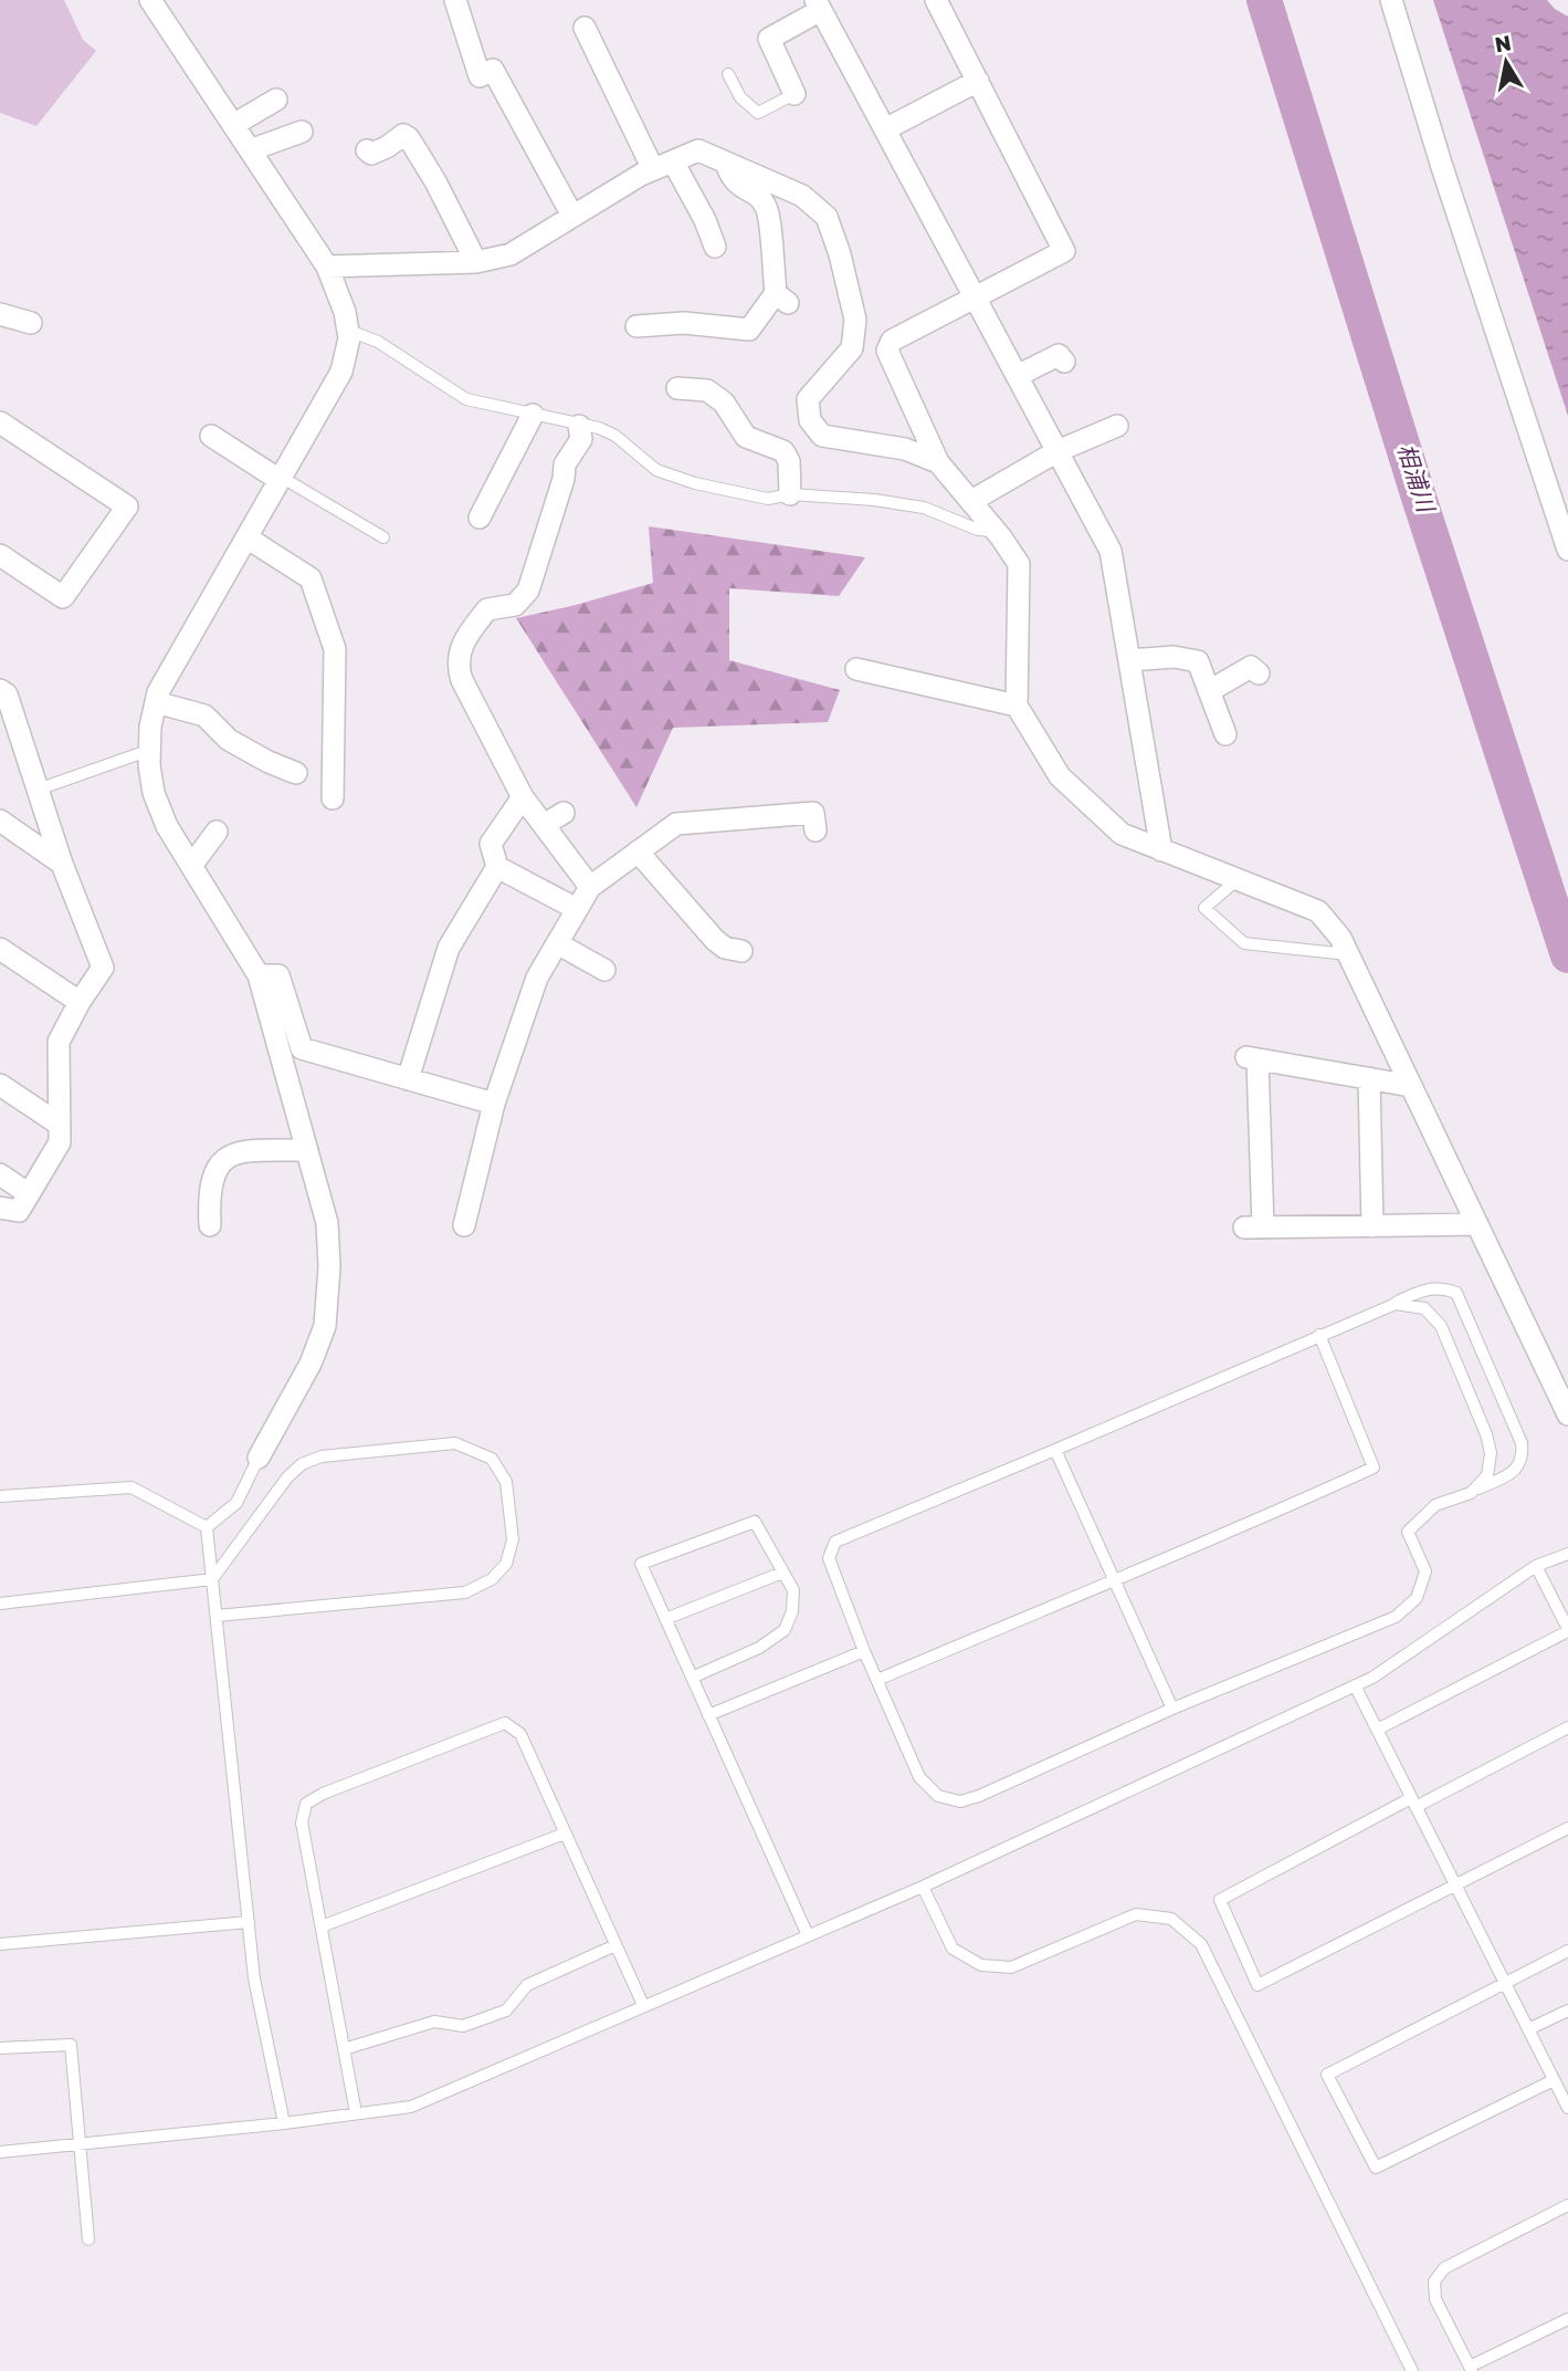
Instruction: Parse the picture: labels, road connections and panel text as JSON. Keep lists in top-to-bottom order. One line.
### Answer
{"water":["相浦川"],"north":"top"}
